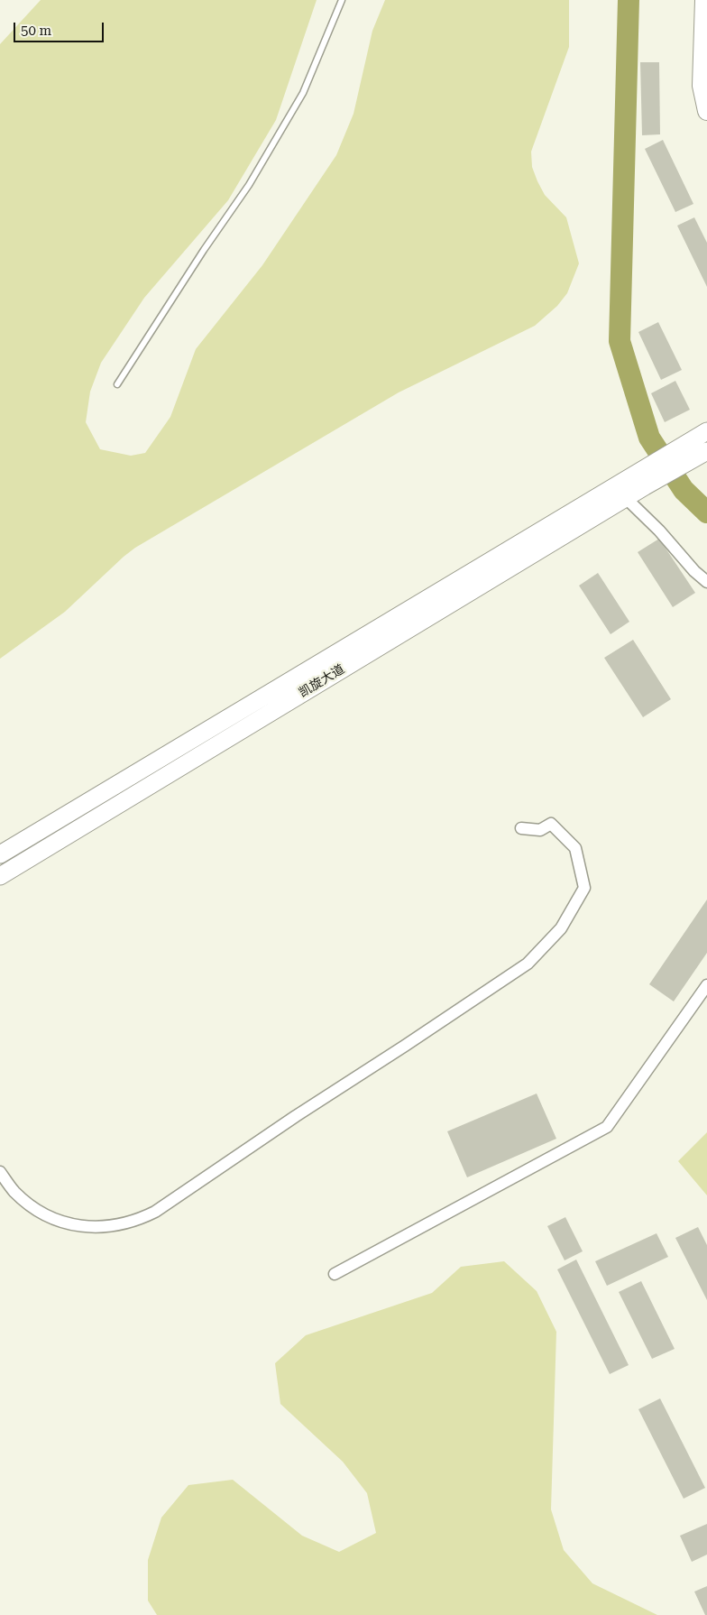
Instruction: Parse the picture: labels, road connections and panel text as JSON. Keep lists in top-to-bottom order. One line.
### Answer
{"streets":{"main road":["凯旋大道"]},"scale_bar":"50 m"}
